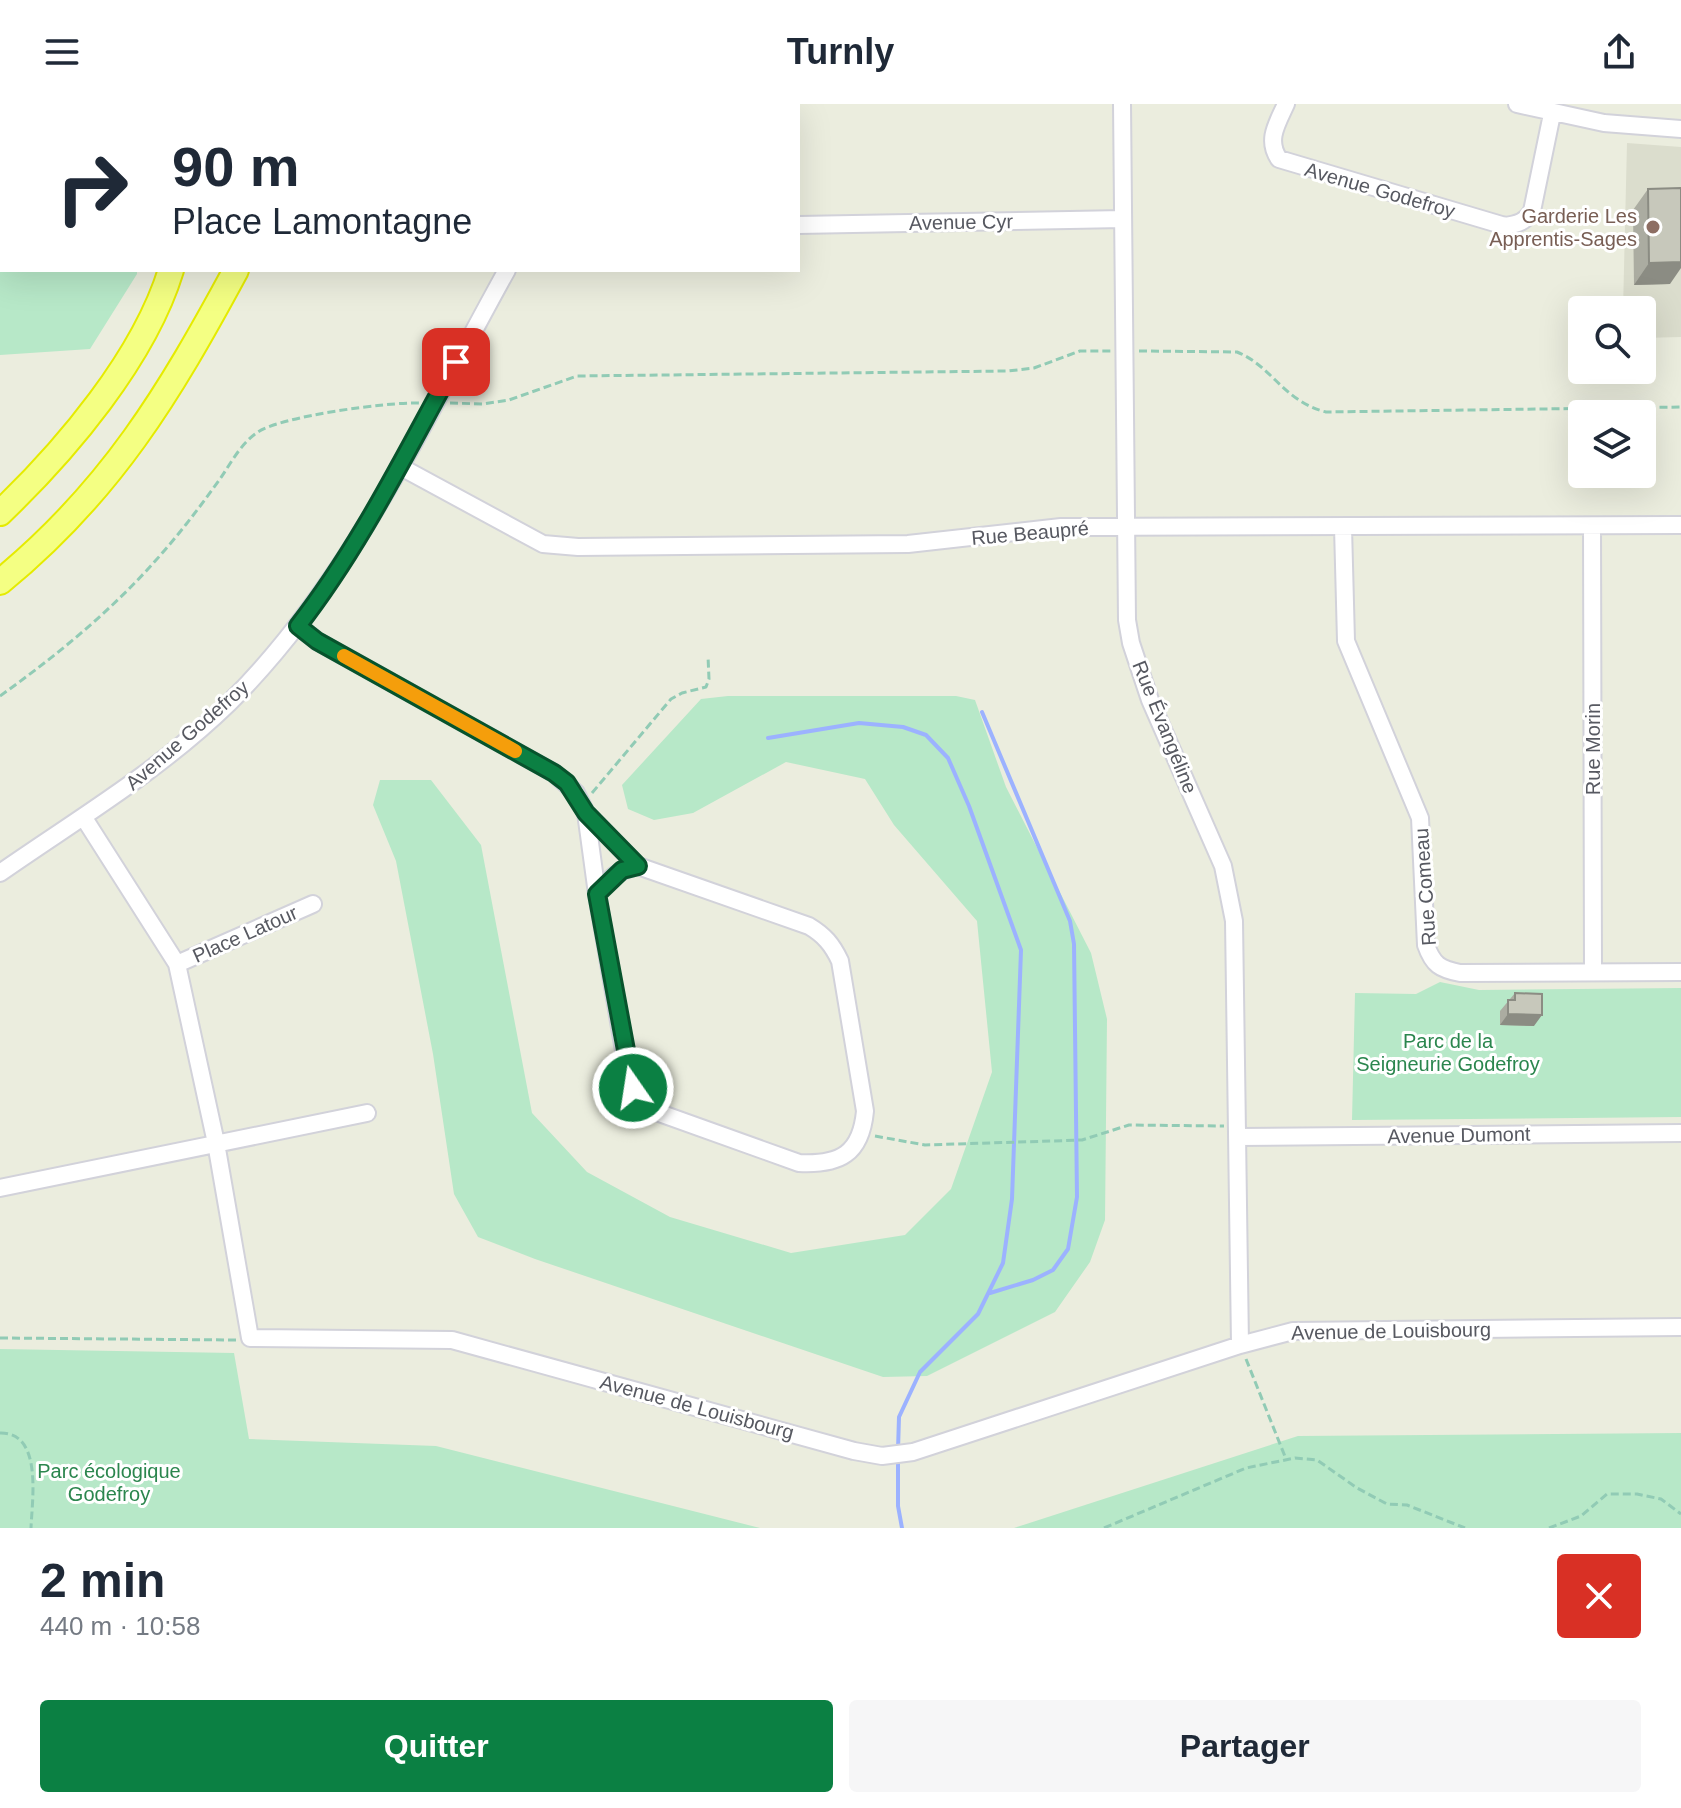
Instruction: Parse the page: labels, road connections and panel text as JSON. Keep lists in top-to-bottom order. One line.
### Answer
{"streets":{"street":["Avenue Godefroy","Avenue Cyr","Rue Beaupré","Rue Évangéline","Rue Morin","Rue Comeau","Place Latour","Avenue Dumont","Avenue de Louisbourg"]},"crossings":[["Avenue Godefroy","Rue Beaupré"],["Avenue Godefroy","Avenue de Louisbourg"],["Avenue Cyr","Rue Évangéline"],["Rue Beaupré","Rue Évangéline"],["Rue Beaupré","Rue Morin"],["Rue Beaupré","Rue Comeau"],["Rue Évangéline","Avenue Dumont"],["Rue Évangéline","Avenue de Louisbourg"],["Rue Morin","Rue Comeau"],["Place Latour","Avenue de Louisbourg"]],"parks":["Parc de la Seigneurie Godefroy","Parc écologique Godefroy"],"places":["Garderie Les Apprentis-Sages"],"page":{"header":"Turnly","turn":["90 m","Place Lamontagne"],"heading":["2 min","440 m · 10:58"],"buttons":["Quitter","Partager"]}}
